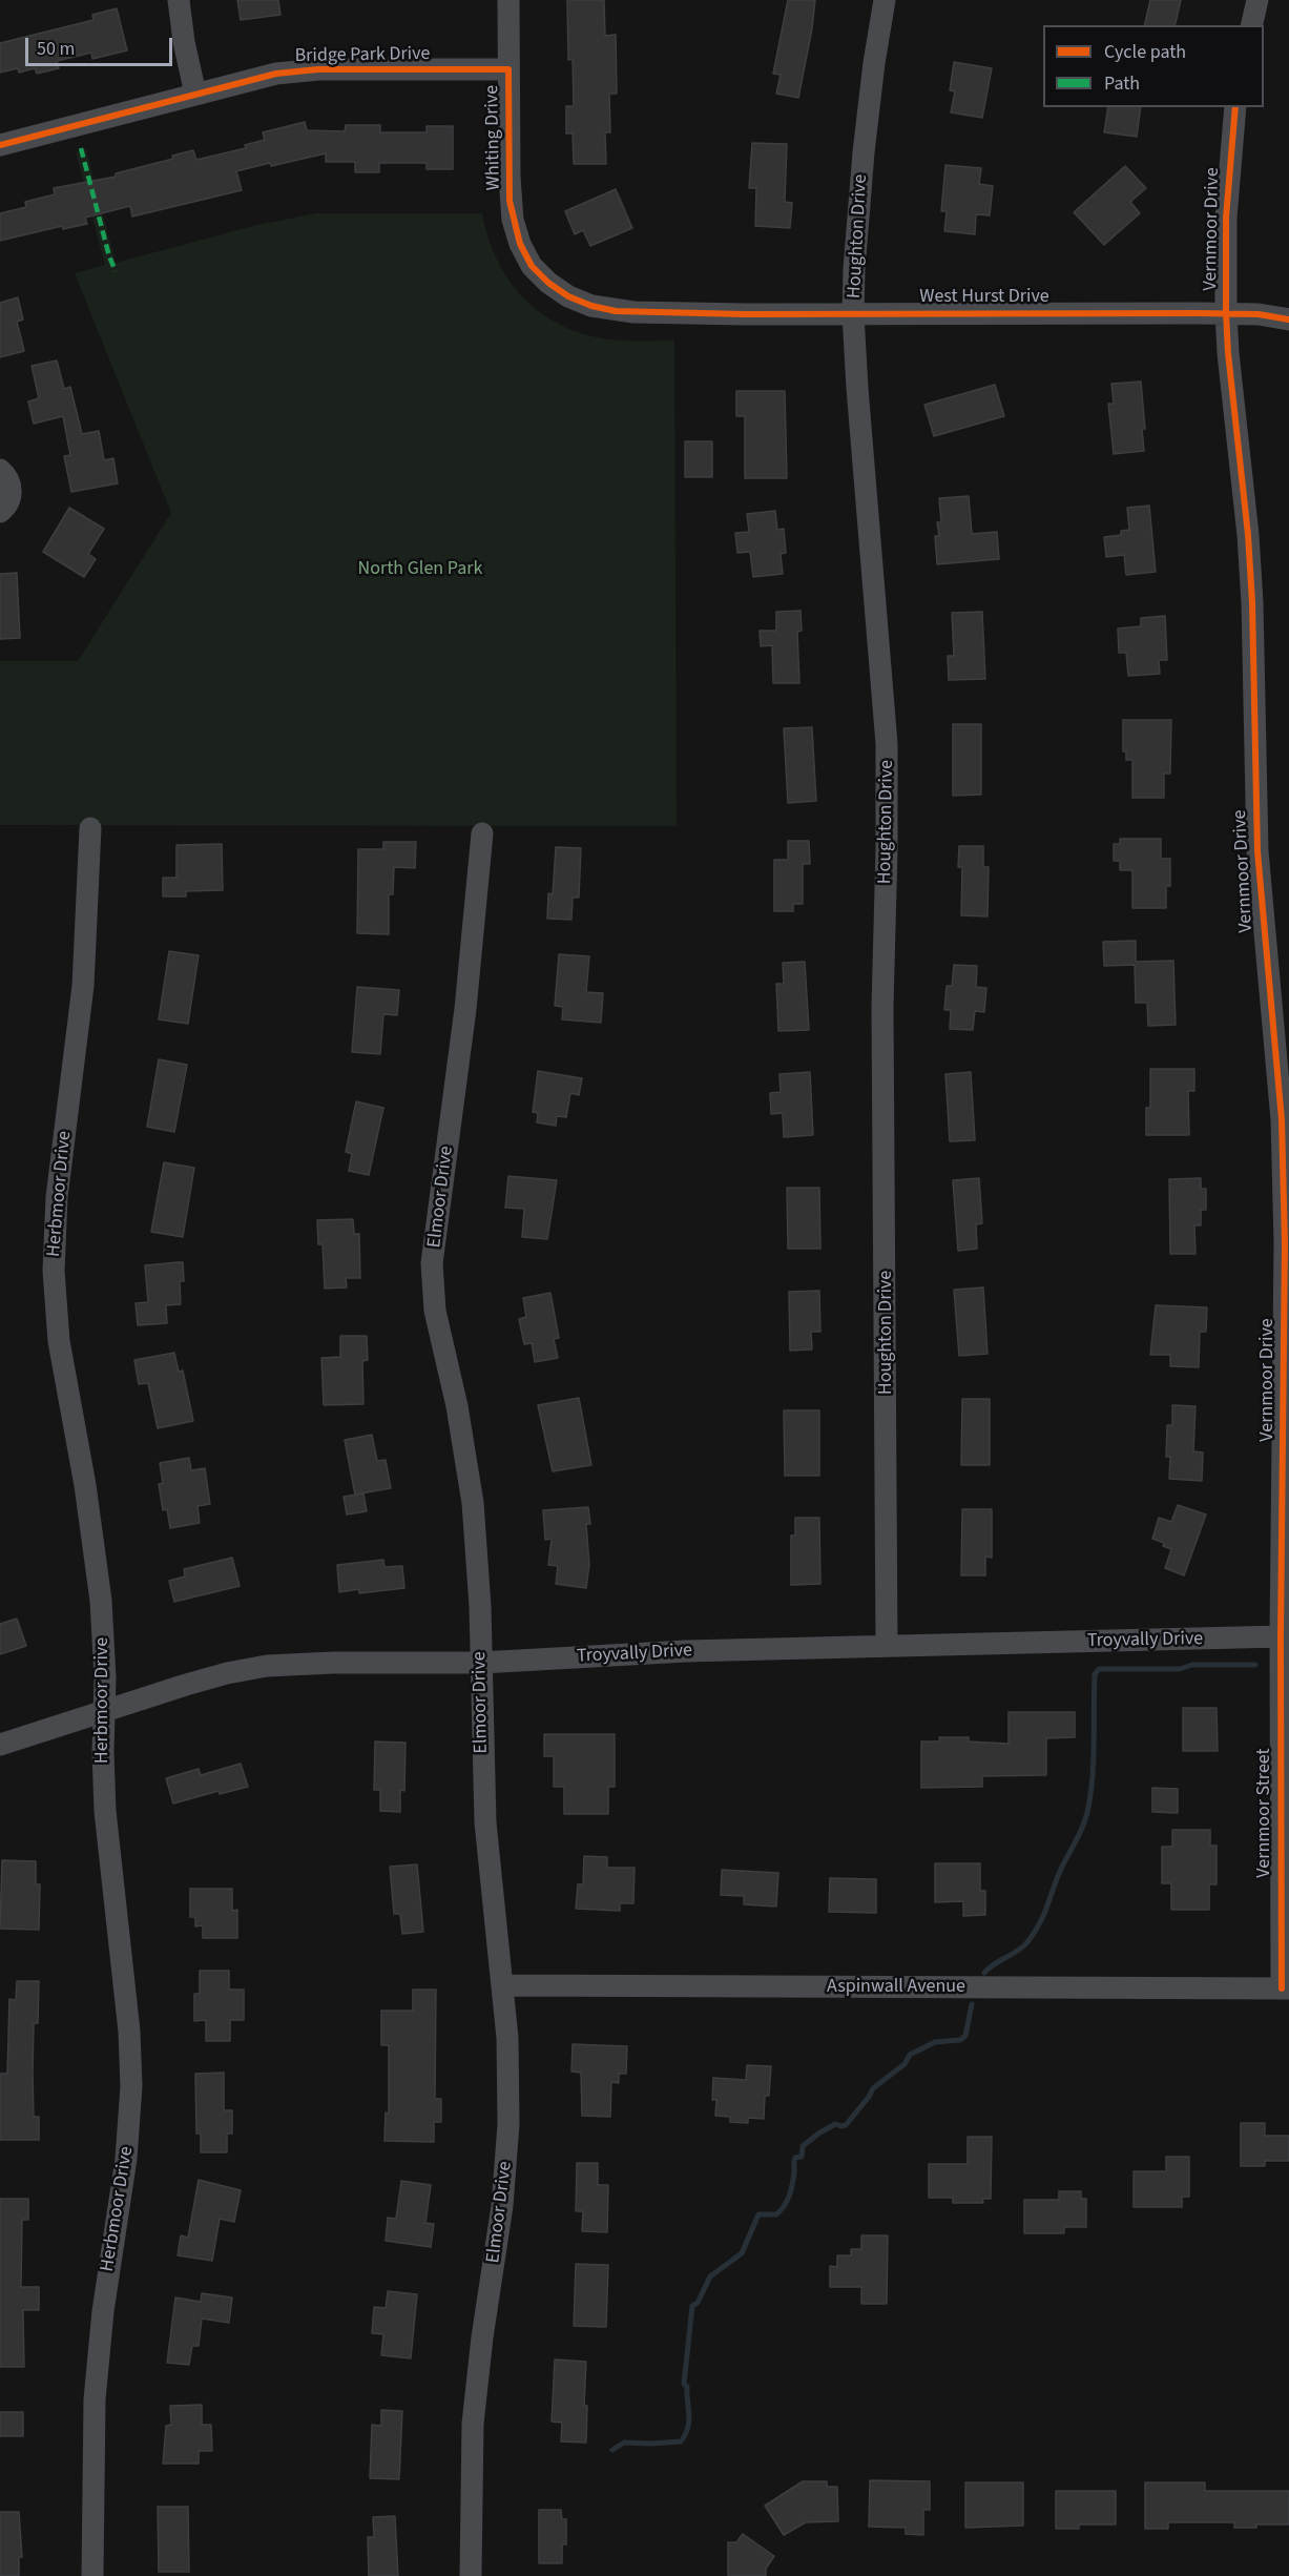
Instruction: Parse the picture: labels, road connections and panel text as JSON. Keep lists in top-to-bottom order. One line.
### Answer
{"streets":{"street":["Bridge Park Drive","Whiting Drive","Vernmoor Drive","Houghton Drive","West Hurst Drive","Herbmoor Drive","Elmoor Drive","Troyvally Drive","Vernmoor Street","Aspinwall Avenue"]},"crossings":[["Bridge Park Drive","Whiting Drive"],["Whiting Drive","West Hurst Drive"],["Vernmoor Drive","West Hurst Drive"],["Vernmoor Drive","Troyvally Drive"],["Vernmoor Drive","Vernmoor Street"],["Houghton Drive","West Hurst Drive"],["Houghton Drive","Troyvally Drive"],["Herbmoor Drive","Troyvally Drive"],["Elmoor Drive","Troyvally Drive"],["Elmoor Drive","Aspinwall Avenue"],["Troyvally Drive","Vernmoor Street"],["Vernmoor Street","Aspinwall Avenue"]],"parks":["North Glen Park"],"legend":["Cycle path","Path"],"scale_bar":"50 m"}
